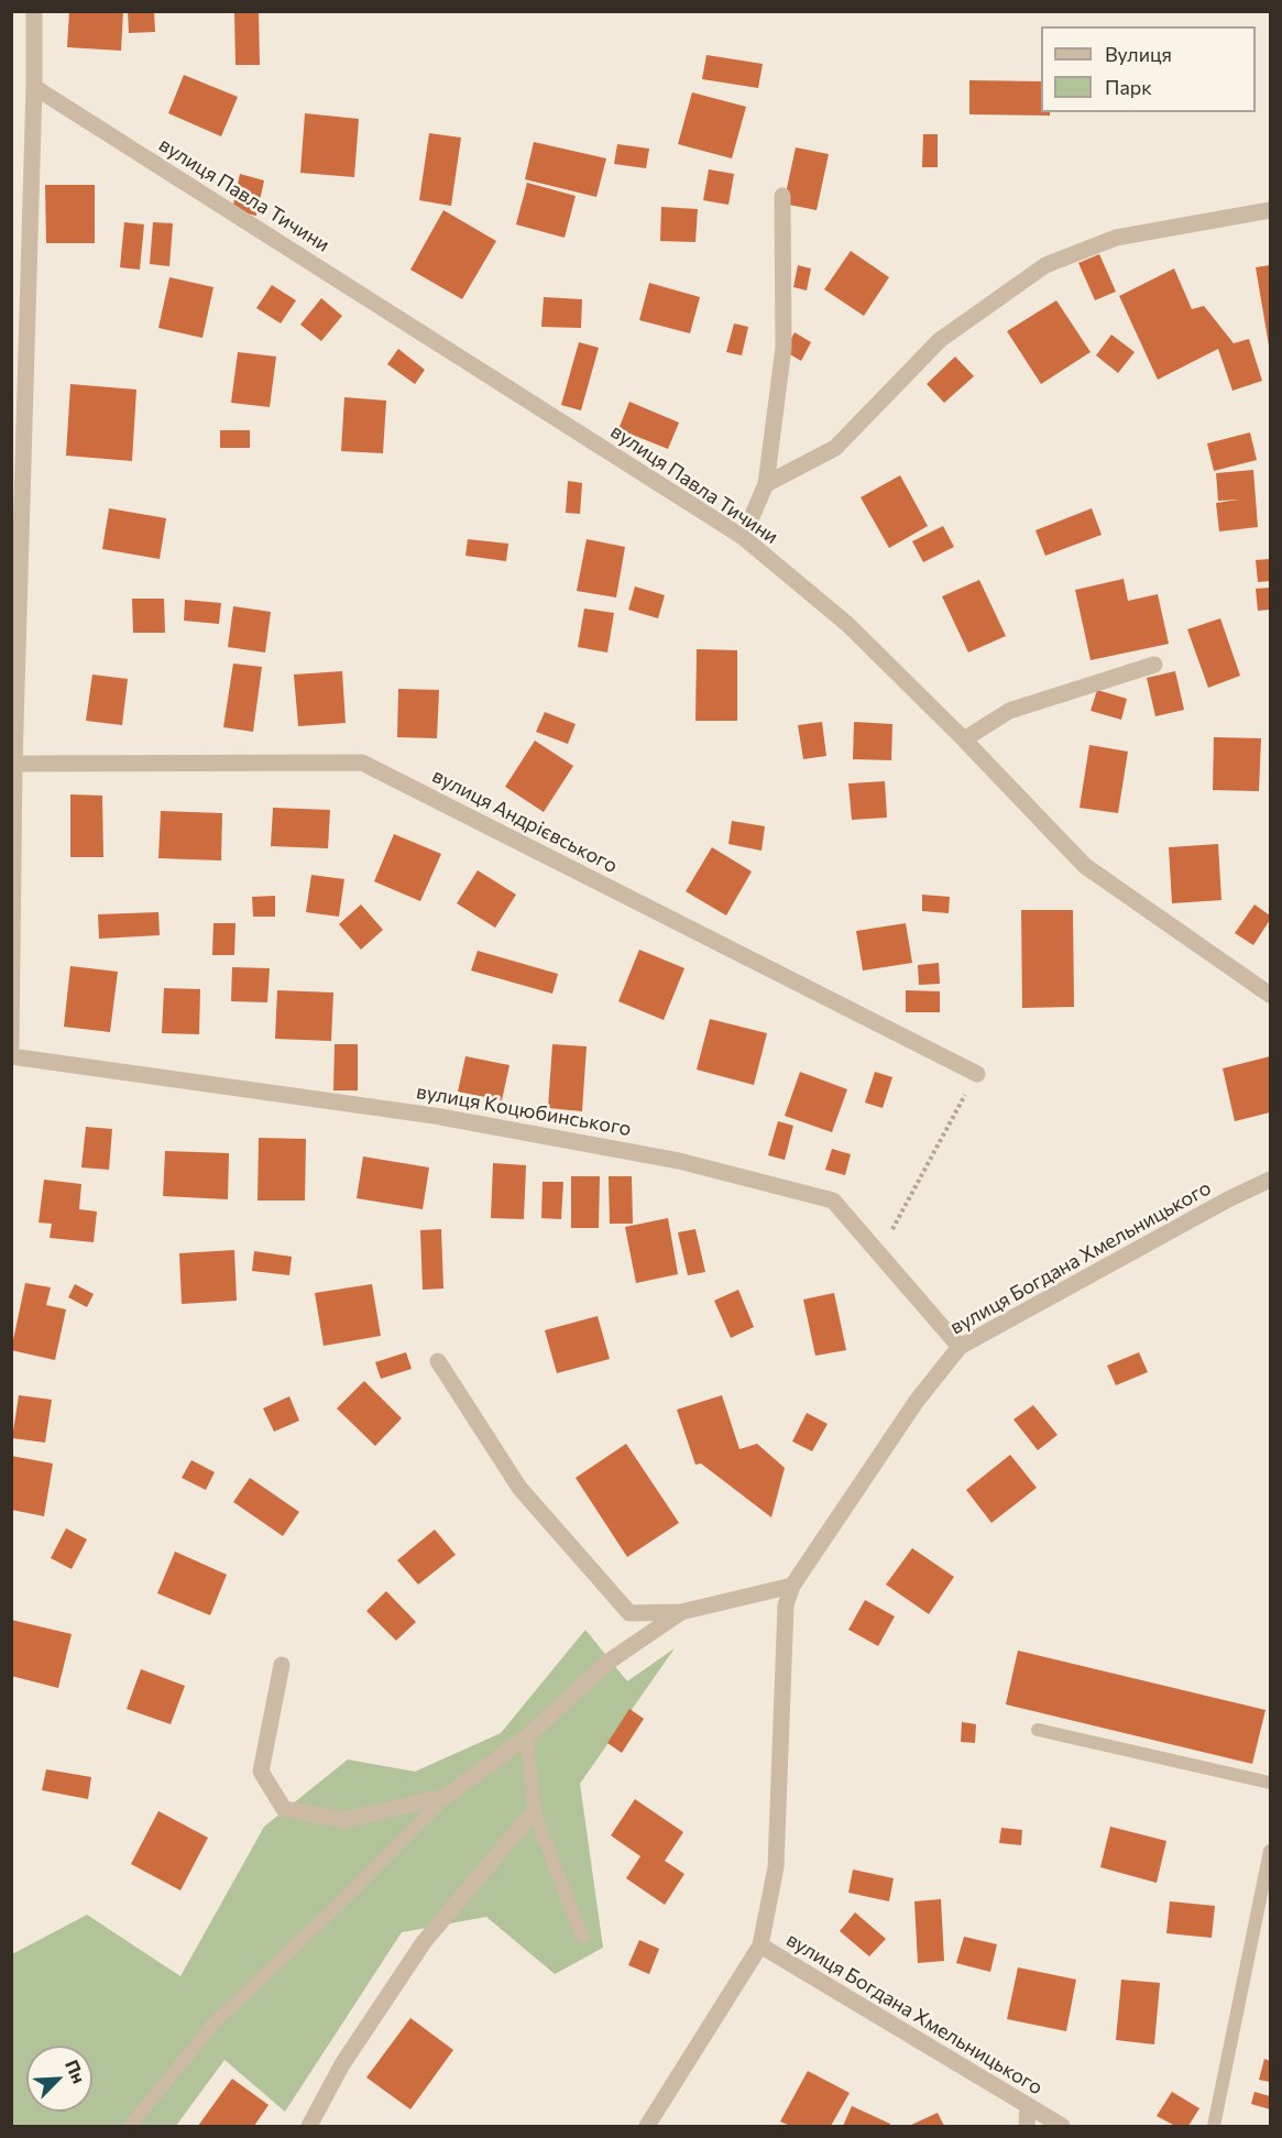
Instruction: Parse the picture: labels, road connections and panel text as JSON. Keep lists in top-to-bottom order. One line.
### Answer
{"streets":{"street":["вулиця Павла Тичини","вулиця Андрієвського","вулиця Коцюбинського","вулиця Богдана Хмельницького"]},"crossings":[["вулиця Коцюбинського","вулиця Богдана Хмельницького"]],"legend":["Вулиця","Парк"],"north":"top right"}
